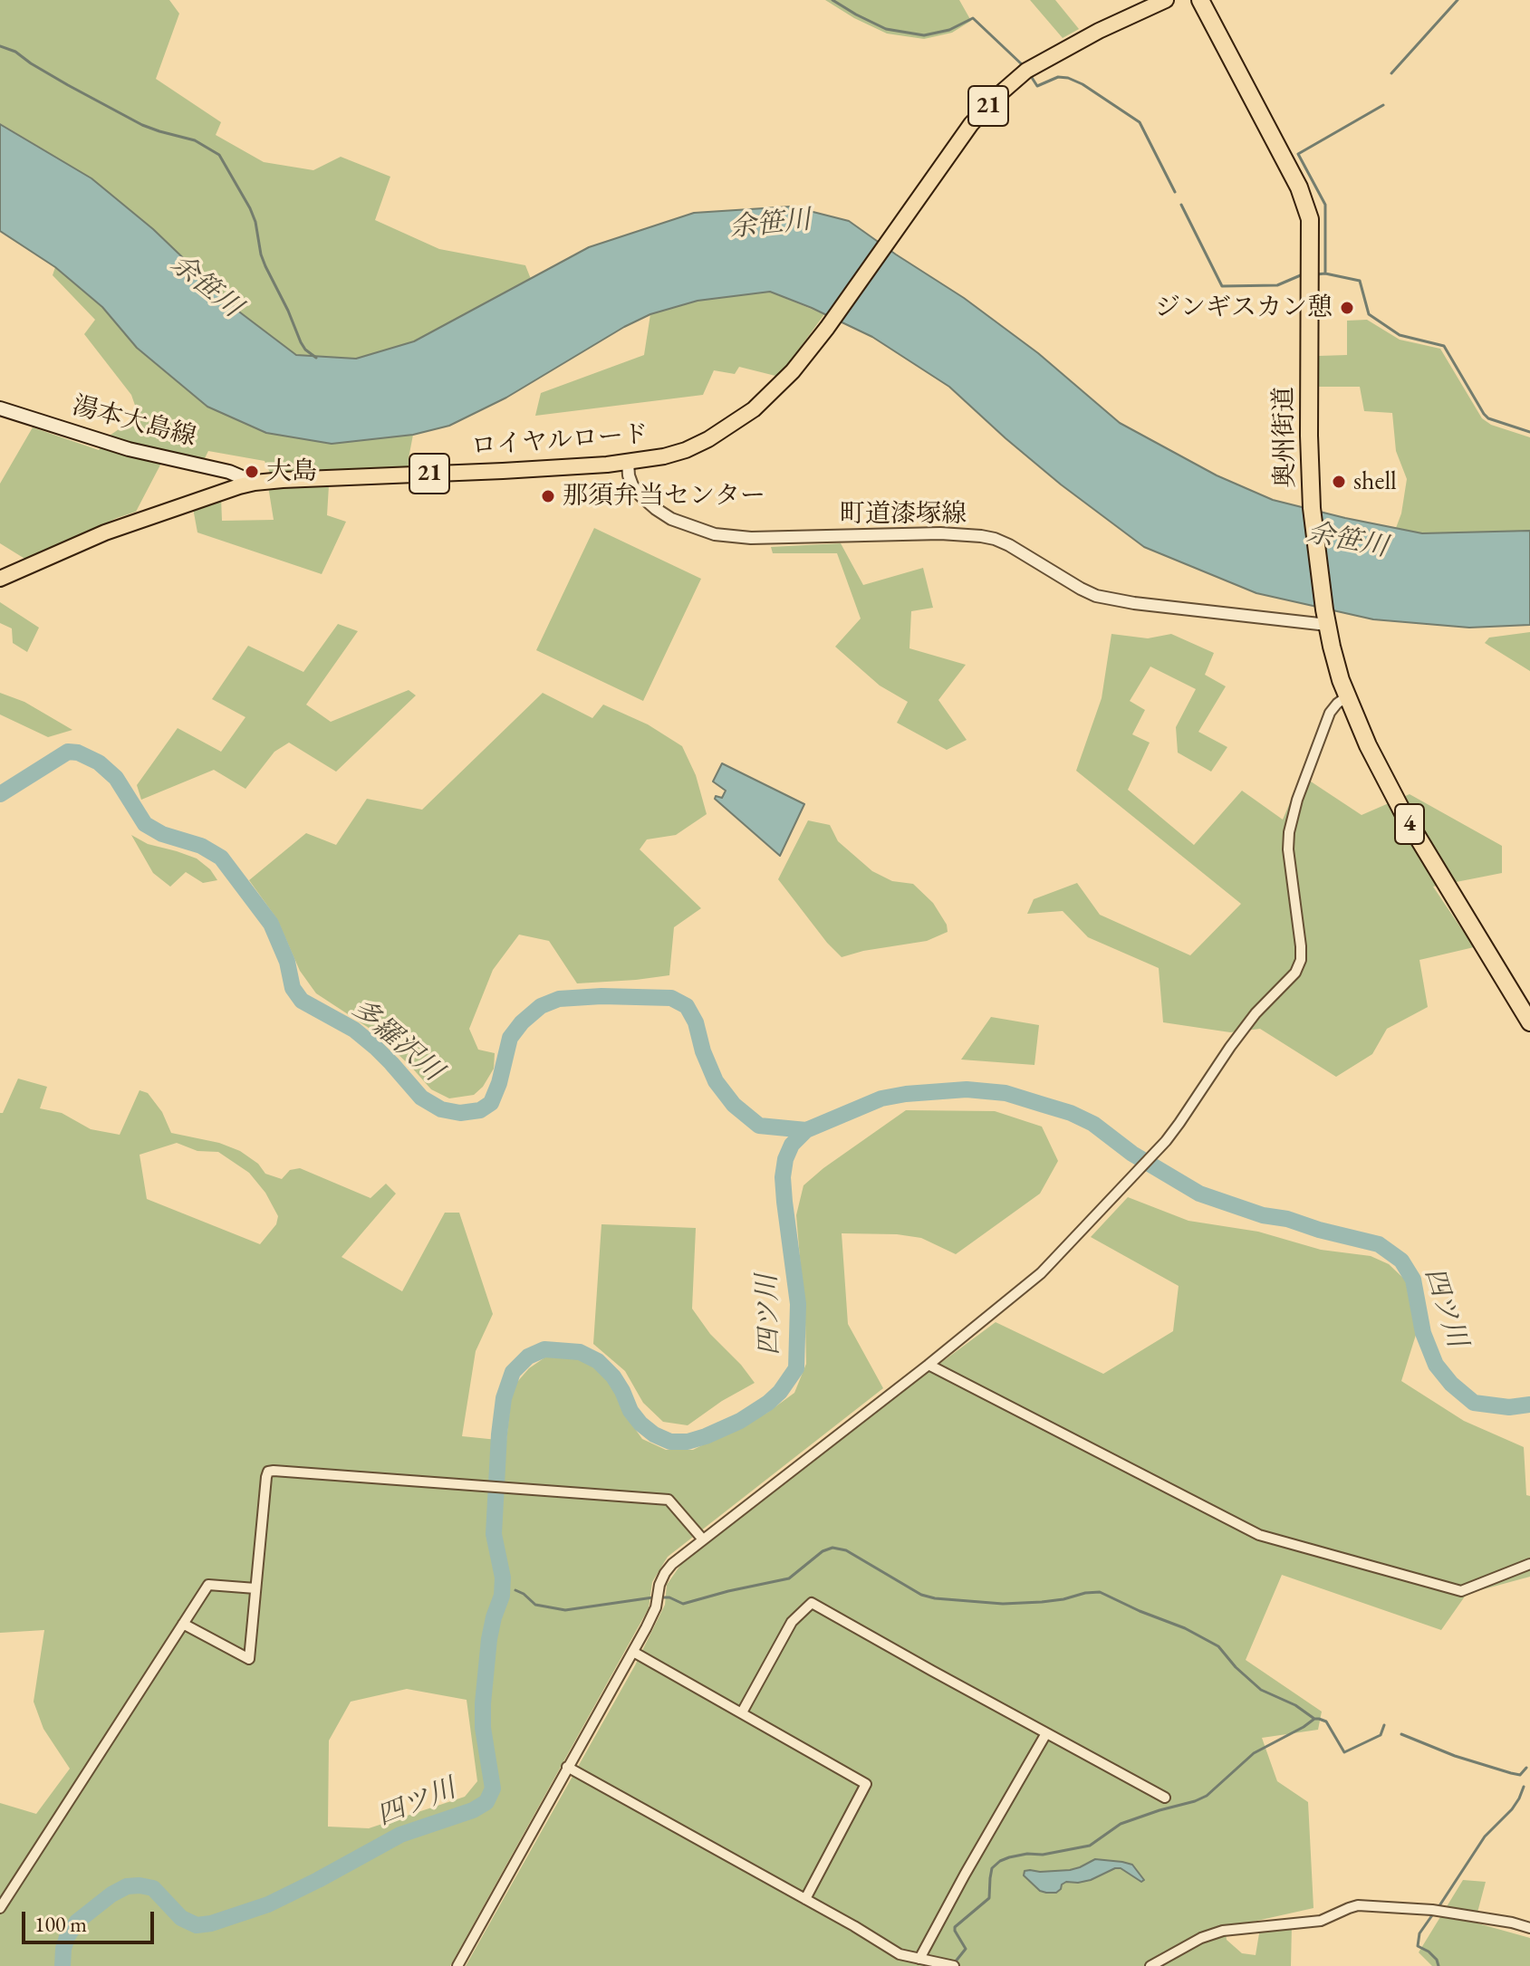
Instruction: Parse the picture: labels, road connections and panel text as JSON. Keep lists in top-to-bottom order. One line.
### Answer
{"streets":{"highway":["奥州街道","4"],"main road":["21","湯本大島線","ロイヤルロード"],"street":["町道漆塚線"]},"crossings":[["湯本大島線","ロイヤルロード"],["奥州街道","町道漆塚線"],["ロイヤルロード","町道漆塚線"]],"water":["余笹川","多羅沢川","四ツ川"],"places":["ジンギスカン憩","大島","shell","那須弁当センター"],"scale_bar":"100 m"}
